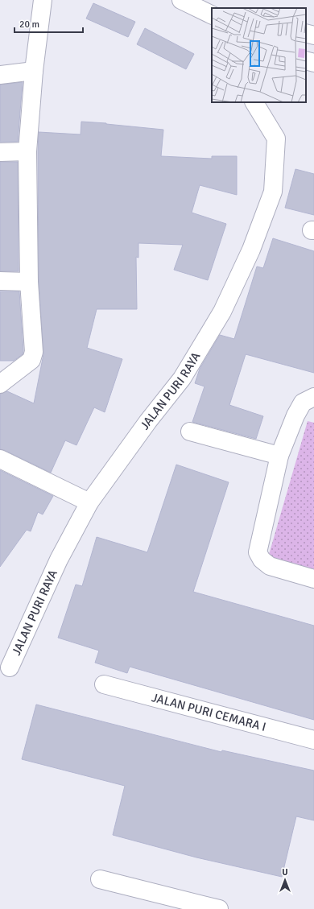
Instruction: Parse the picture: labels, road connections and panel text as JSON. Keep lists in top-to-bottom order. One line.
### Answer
{"streets":{"street":["JALAN PURI RAYA","JALAN PURI CEMARA I"]},"scale_bar":"20 m","north":"top"}
